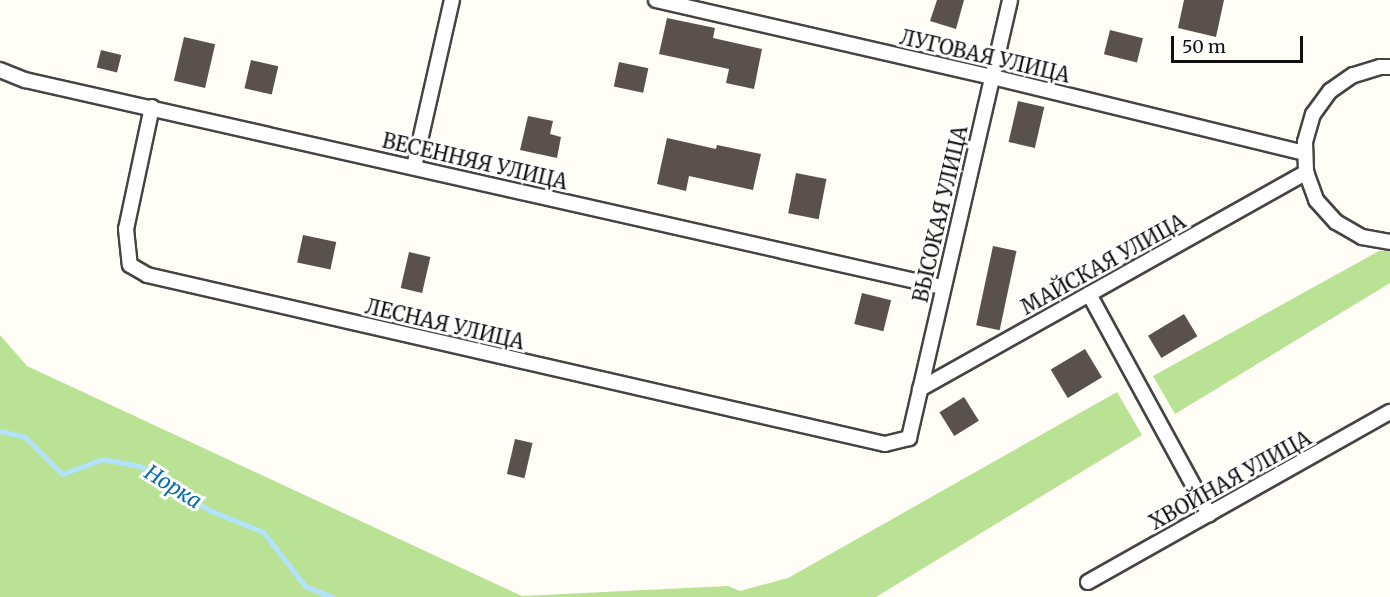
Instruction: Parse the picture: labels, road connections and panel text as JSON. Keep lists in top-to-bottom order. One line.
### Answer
{"streets":{"street":["ЛУГОВАЯ УЛИЦА","ВЕСЕННЯЯ УЛИЦА","ВЫСОКАЯ УЛИЦА","МАЙСКАЯ УЛИЦА","ЛЕСНАЯ УЛИЦА","ХВОЙНАЯ УЛИЦА"]},"crossings":[["ЛУГОВАЯ УЛИЦА","ВЫСОКАЯ УЛИЦА"],["ВЕСЕННЯЯ УЛИЦА","ВЫСОКАЯ УЛИЦА"],["ВЕСЕННЯЯ УЛИЦА","ЛЕСНАЯ УЛИЦА"],["ВЫСОКАЯ УЛИЦА","МАЙСКАЯ УЛИЦА"],["ВЫСОКАЯ УЛИЦА","ЛЕСНАЯ УЛИЦА"]],"water":["Норка"],"scale_bar":"50 m"}
